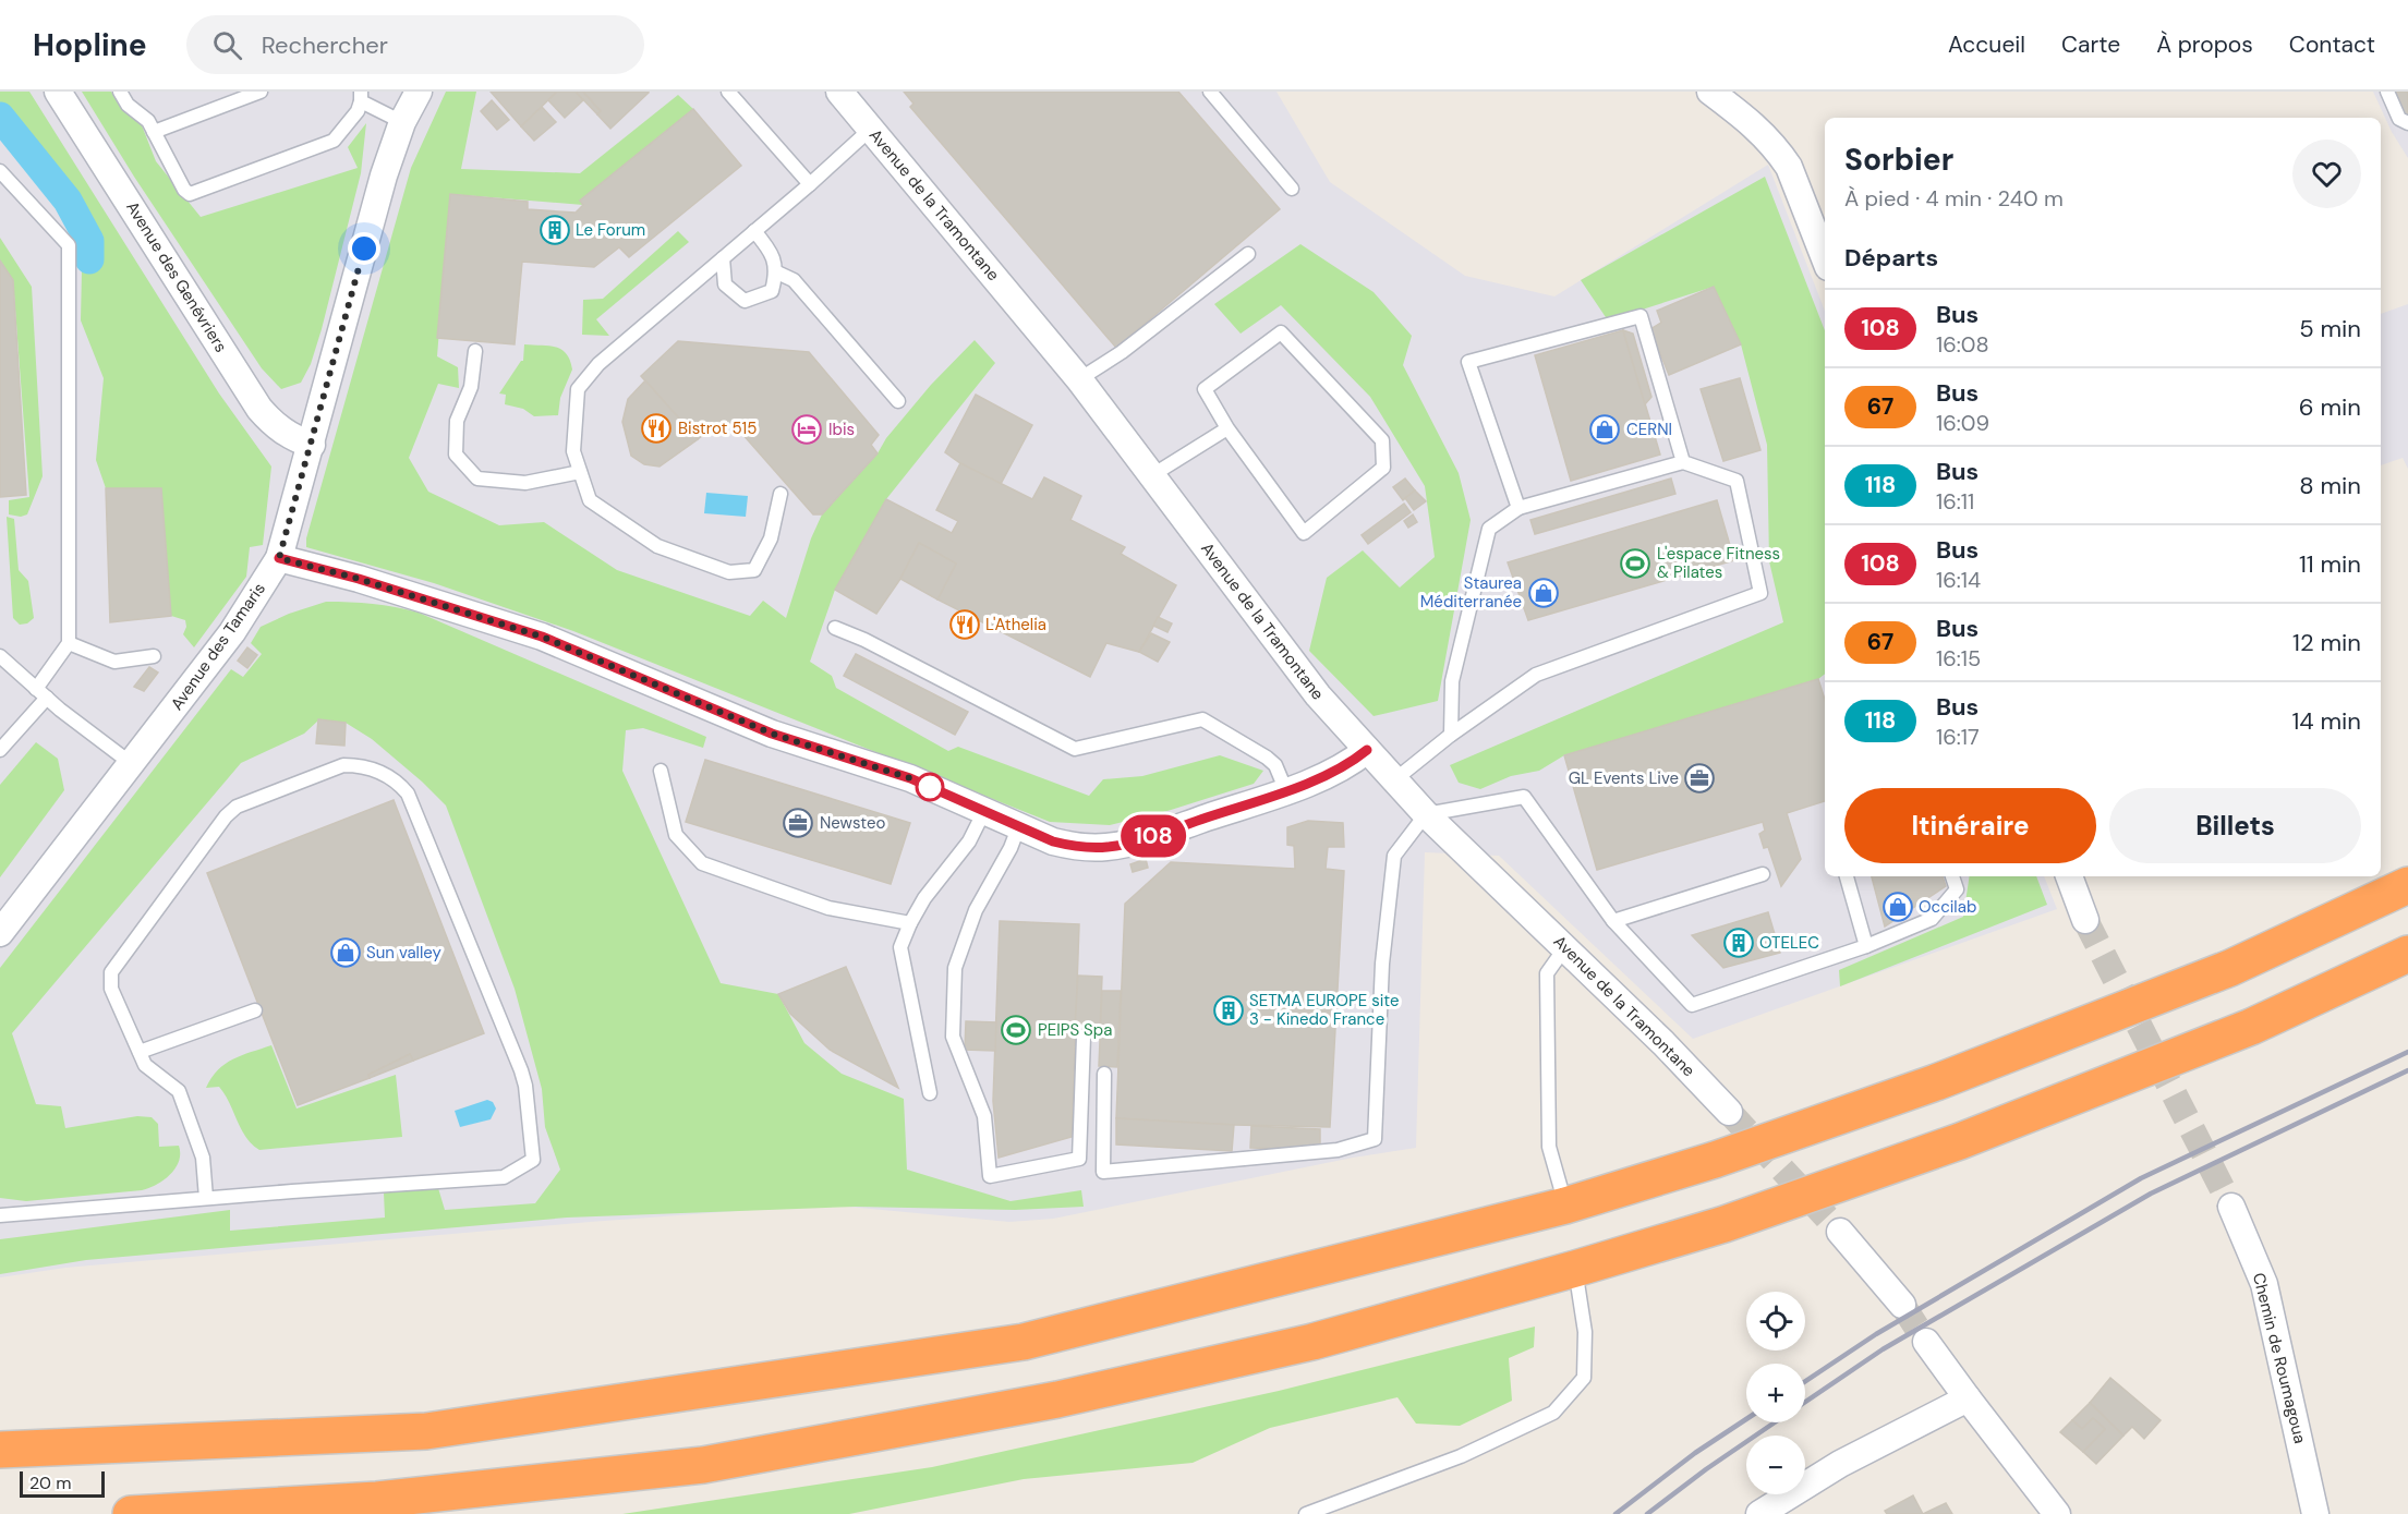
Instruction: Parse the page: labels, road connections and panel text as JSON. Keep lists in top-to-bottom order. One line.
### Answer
{"streets":{"street":["Avenue de la Tramontane","Avenue des Genévriers","Avenue des Tamaris","Chemin de Roumagoua"]},"crossings":[["Avenue des Genévriers","Avenue des Tamaris"]],"places":{"building":["Le Forum","OTELEC","SETMA EUROPE site 3 - Kinedo France"],"restaurant":["Bistrot 515","L'Athelia"],"hotel":["Ibis"],"shop":["CERNI","Staurea Méditerranée","Occilab","Sun valley"],"sports":["L'espace Fitness & Pilates","PEIPS Spa"],"office":["GL Events Live","Newsteo"]},"lines":["bus line 108"],"scale_bar":"20 m","page":{"header":"Hopline","search":"Rechercher","nav":["Accueil","Carte","À propos","Contact"],"on_map":"108","heading":[["Sorbier","À pied · 4 min · 240 m"],"Départs"],"list":[{"mark":"108","name":"Bus","note":"16:08","value":"5 min"},{"mark":"67","name":"Bus","note":"16:09","value":"6 min"},{"mark":"118","name":"Bus","note":"16:11","value":"8 min"},{"mark":"108","name":"Bus","note":"16:14","value":"11 min"},{"mark":"67","name":"Bus","note":"16:15","value":"12 min"},{"mark":"118","name":"Bus","note":"16:17","value":"14 min"}],"buttons":["Itinéraire","Billets"],"map_buttons":["+","−"],"scale":"20 m"}}
